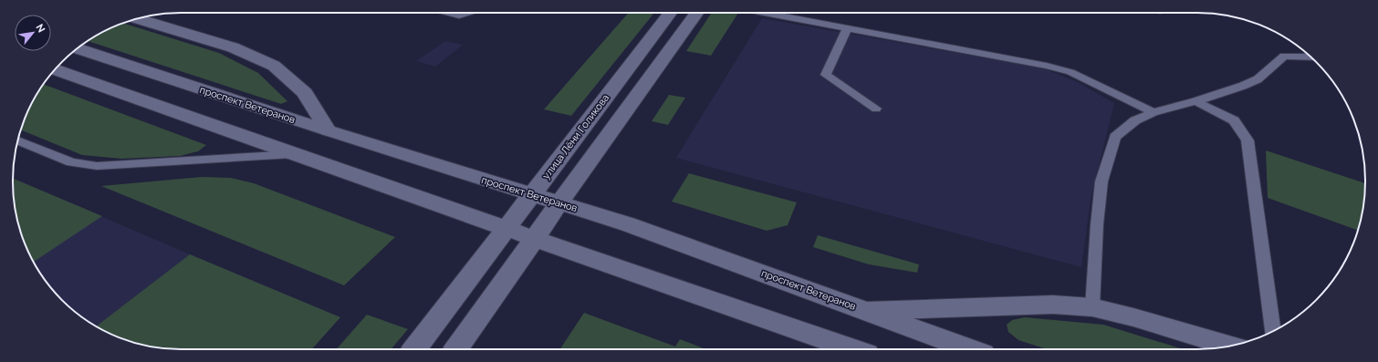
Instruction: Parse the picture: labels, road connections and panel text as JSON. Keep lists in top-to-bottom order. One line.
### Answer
{"streets":{"main road":["проспект Ветеранов","улица Лёни Голикова"]},"crossings":[["проспект Ветеранов","улица Лёни Голикова"]],"north":"top right"}
